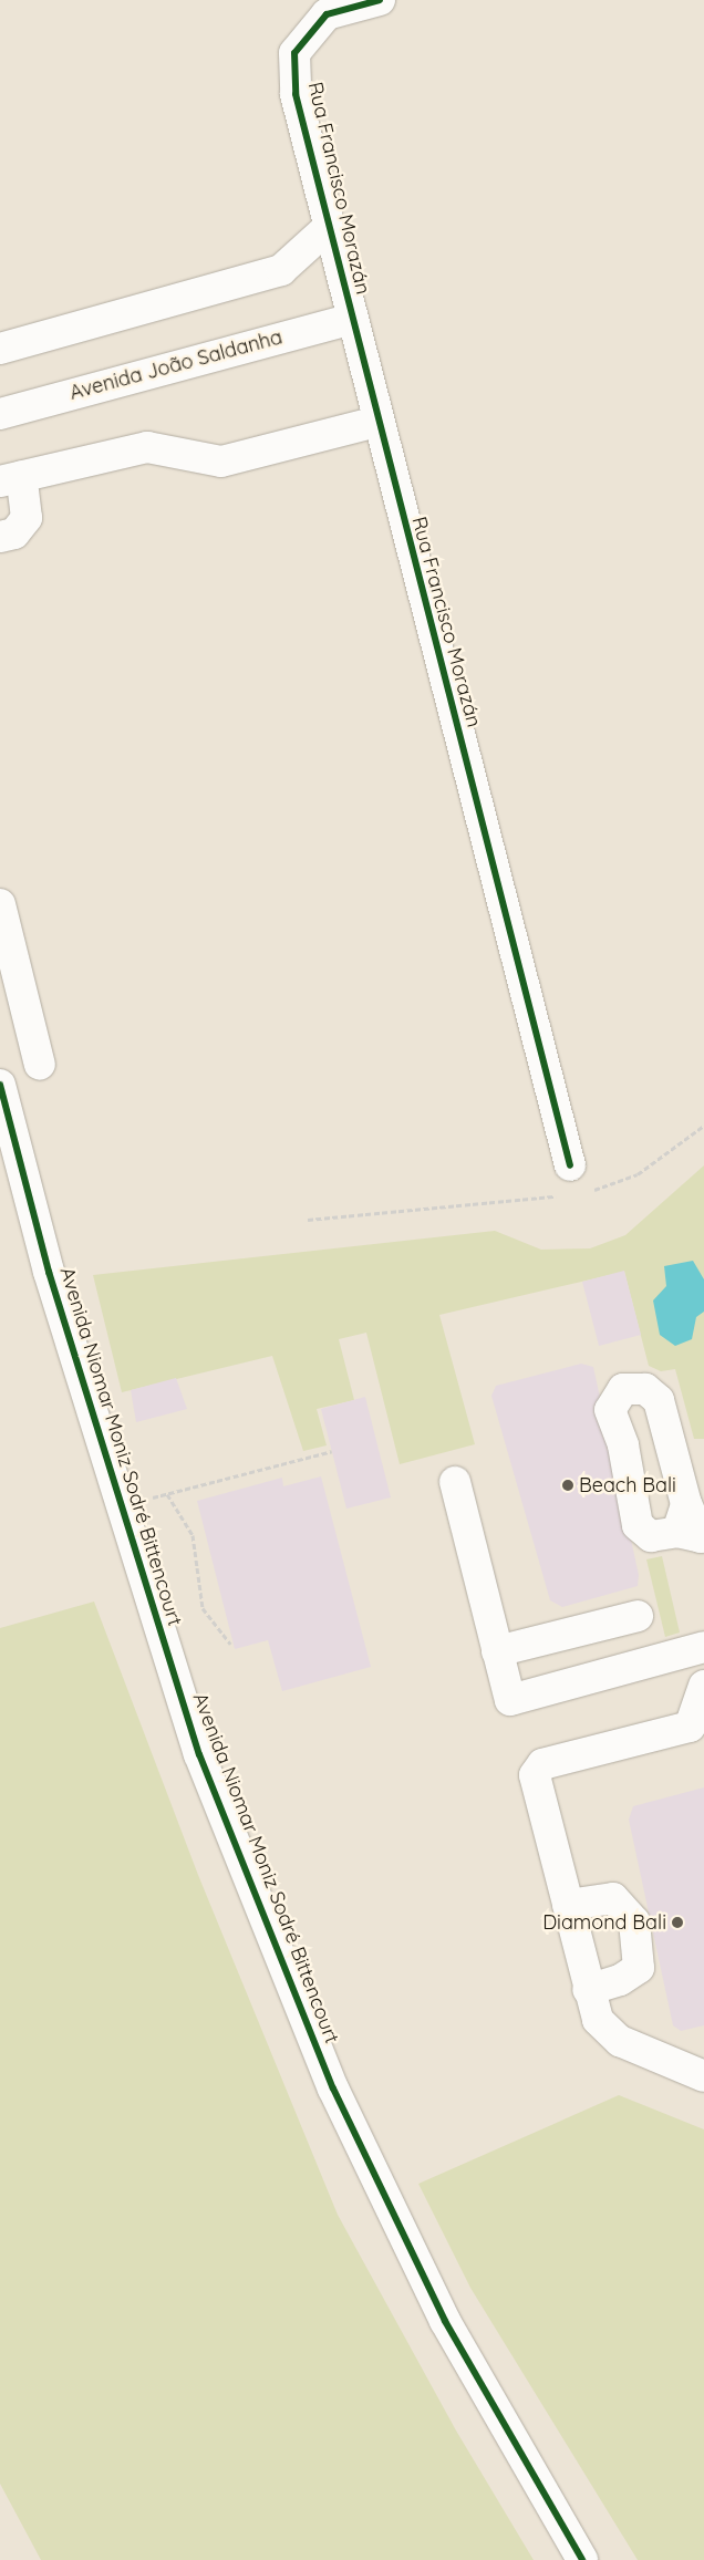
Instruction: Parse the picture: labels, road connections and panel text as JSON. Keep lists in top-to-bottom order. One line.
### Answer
{"streets":{"street":["Rua Francisco Morazán","Avenida João Saldanha","Avenida Niomar Moniz Sodré Bittencourt"]},"crossings":[["Rua Francisco Morazán","Avenida João Saldanha"]],"places":["Beach Bali","Diamond Bali"]}
